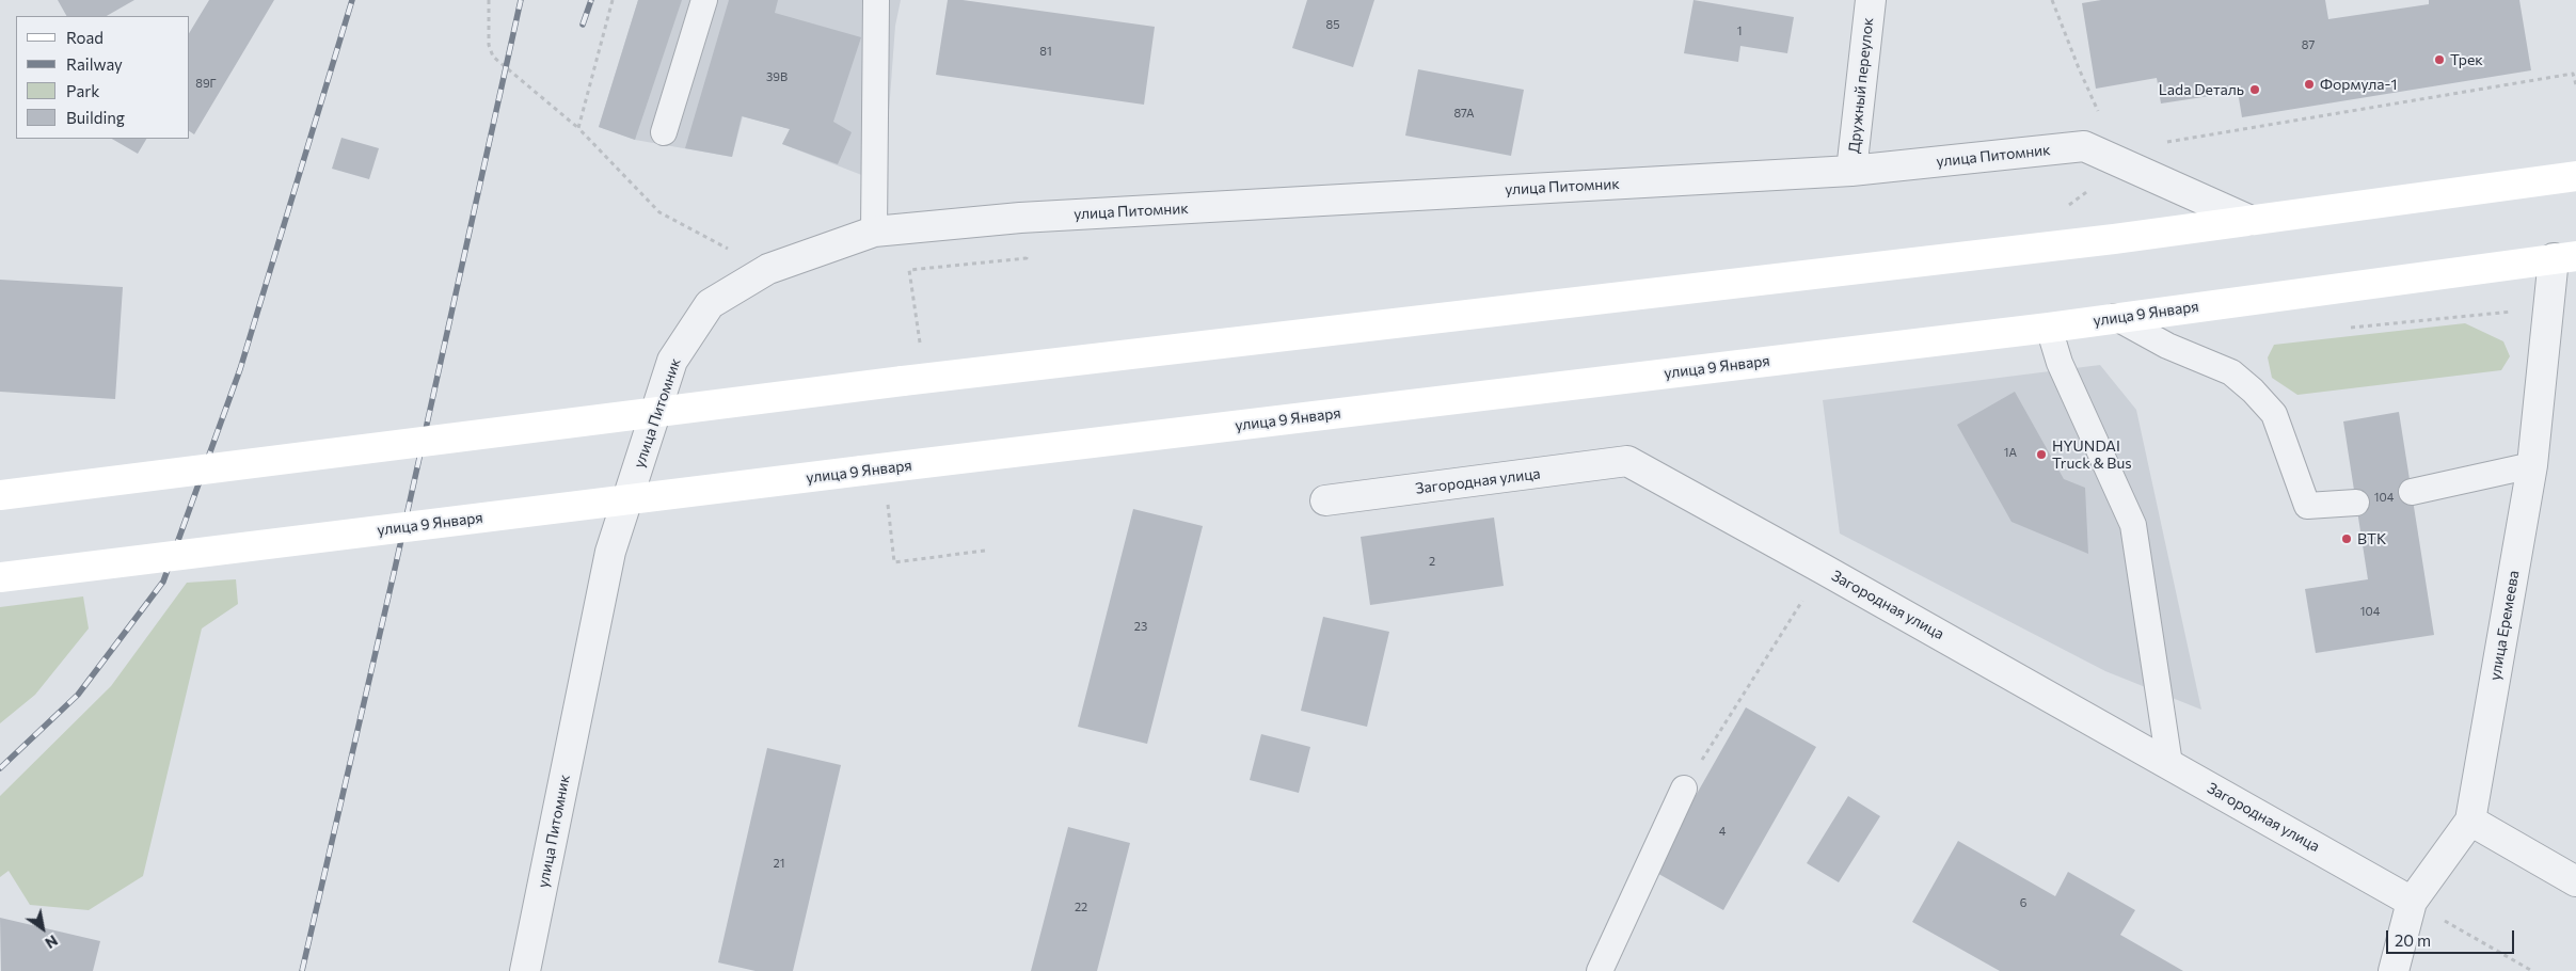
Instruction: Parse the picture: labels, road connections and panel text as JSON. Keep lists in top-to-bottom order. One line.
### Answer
{"streets":{"main road":["улица 9 Января"],"street":["Дружный переулок","улица Питомник","Загородная улица","улица Еремеева"]},"crossings":[["Дружный переулок","улица Питомник"],["улица 9 Января","улица Еремеева"],["Загородная улица","улица Еремеева"]],"places":["Трек","Формула-1","Lada Dеталь","HYUNDAI Truck & Bus","ВТК"],"house_numbers":["85","1","87","81","39В","89Г","87А","1А","104","2","104","23","4","21","6","22"],"legend":["Road","Railway","Park","Building"],"scale_bar":"20 m","north":"bottom right"}
